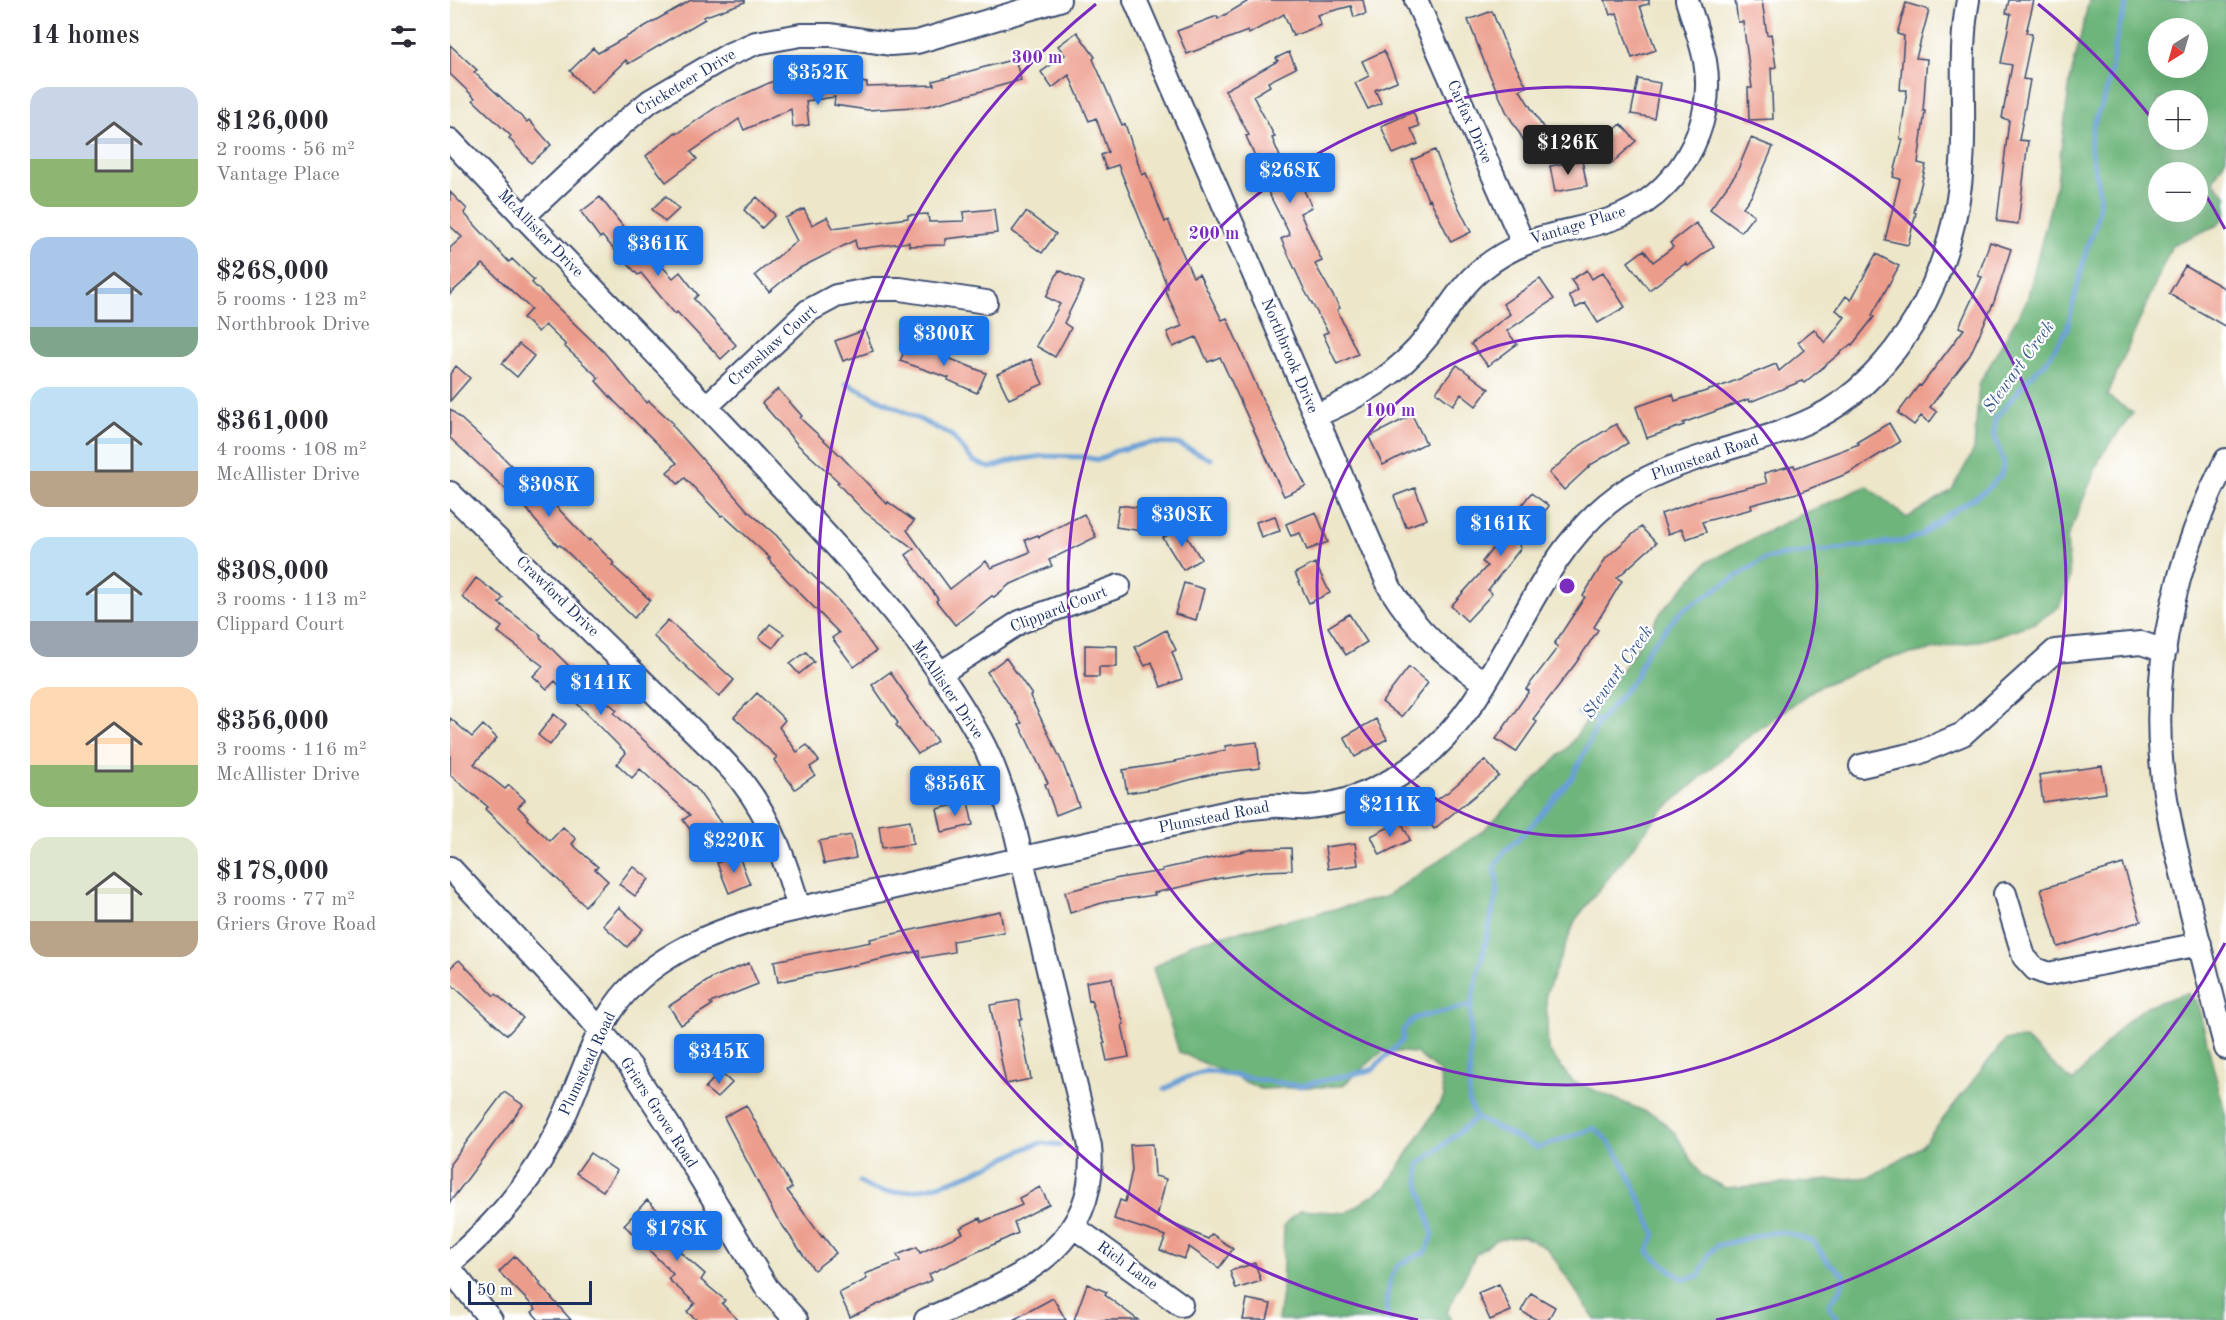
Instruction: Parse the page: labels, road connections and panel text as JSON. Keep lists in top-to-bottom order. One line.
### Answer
{"streets":{"street":["Cricketeer Drive","Carfax Drive","Vantage Place","McAllister Drive","Crenshaw Court","Northbrook Drive","Plumstead Road","Crawford Drive","Clippard Court","Griers Grove Road","Rich Lane"]},"crossings":[["Cricketeer Drive","McAllister Drive"],["Carfax Drive","Vantage Place"],["Vantage Place","Northbrook Drive"],["McAllister Drive","Crenshaw Court"],["McAllister Drive","Plumstead Road"],["McAllister Drive","Clippard Court"],["McAllister Drive","Rich Lane"],["Northbrook Drive","Plumstead Road"],["Plumstead Road","Crawford Drive"],["Plumstead Road","Griers Grove Road"]],"water":["Stewart Creek"],"scale_bar":"50 m","north":"bottom left","page":{"heading":"14 homes","map_buttons":["+","−"],"price":["$352K","$126K","$268K","$361K","$300K","$308K","$308K","$161K","$141K","$356K","$211K","$220K","$345K","$178K"],"list":[{"name":"$126,000","note":"2 rooms · 56 m² · Vantage Place"},{"name":"$268,000","note":"5 rooms · 123 m² · Northbrook Drive"},{"name":"$361,000","note":"4 rooms · 108 m² · McAllister Drive"},{"name":"$308,000","note":"3 rooms · 113 m² · Clippard Court"},{"name":"$356,000","note":"3 rooms · 116 m² · McAllister Drive"},{"name":"$178,000","note":"3 rooms · 77 m² · Griers Grove Road"}],"scale":"50 m"},"rings":["300 m","200 m","100 m"]}
